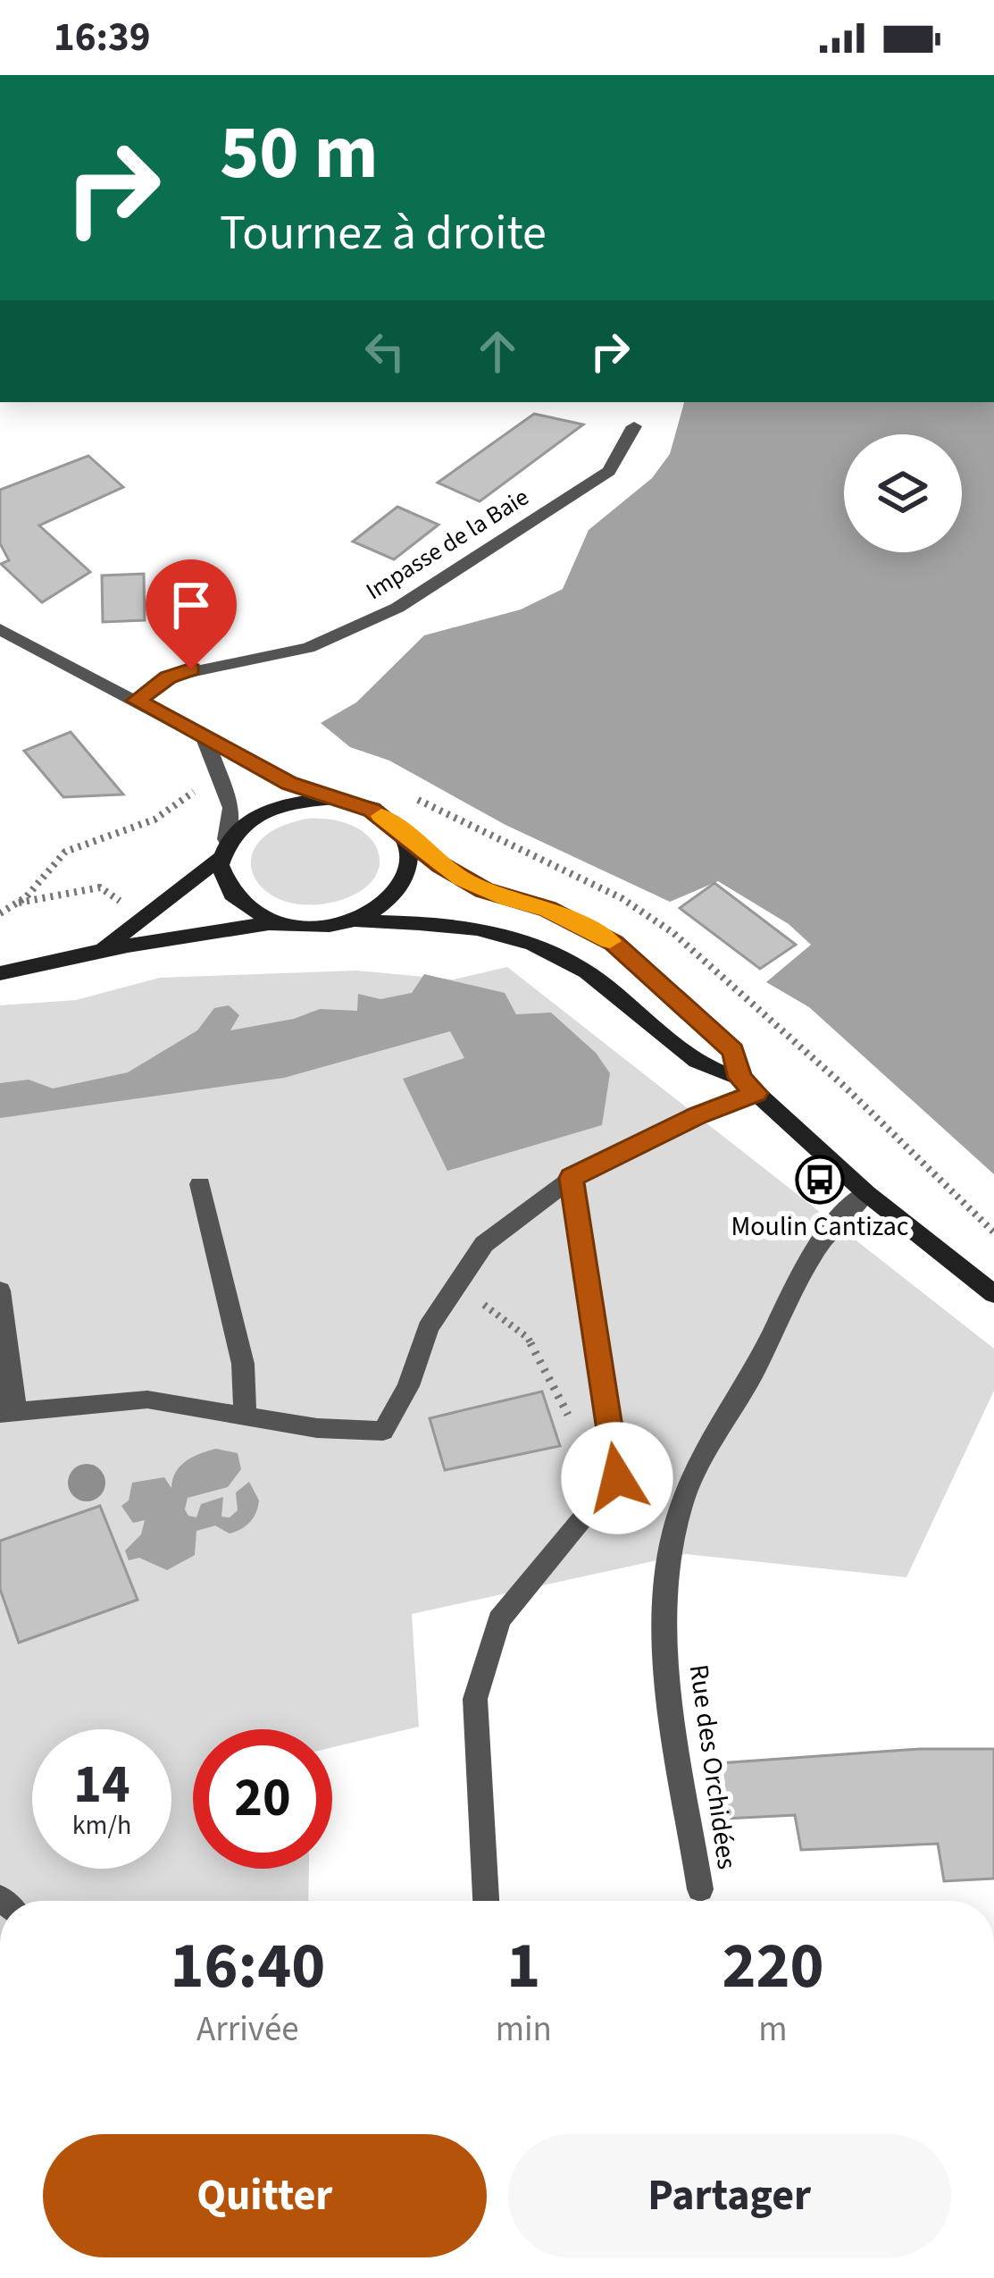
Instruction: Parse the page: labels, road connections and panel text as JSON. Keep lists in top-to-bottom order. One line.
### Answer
{"streets":{"street":["Impasse de la Baie","Rue des Orchidées"]},"places":{"bus stop":["Moulin Cantizac"]},"page":{"status":"16:39","turn":["50 m","Tournez à droite"],"speed":"14 km/h","limit":"20","eta":["16:40","Arrivée","1","min","220","m"],"buttons":["Quitter","Partager"]}}
